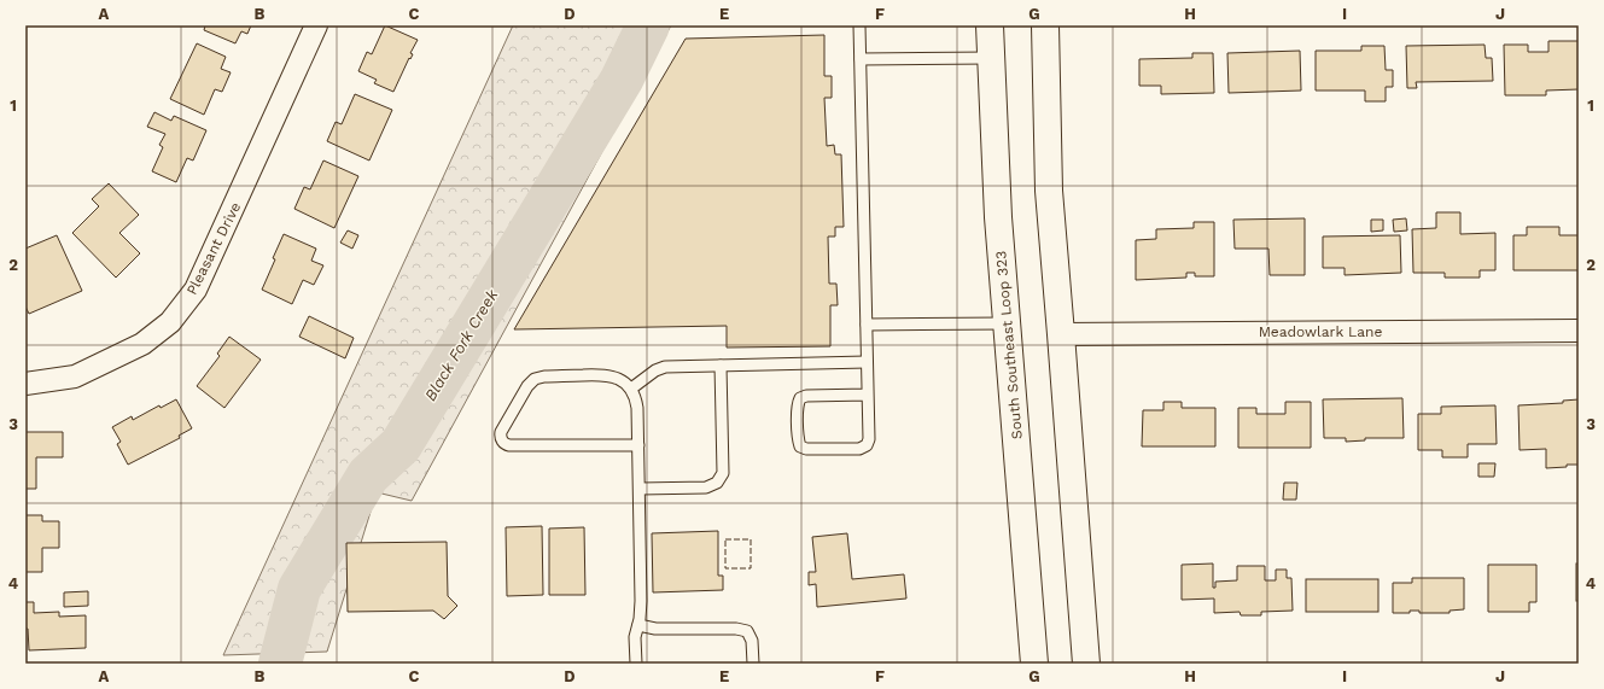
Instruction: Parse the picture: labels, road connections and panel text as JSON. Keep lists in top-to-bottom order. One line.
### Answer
{"streets":{"highway":["South Southeast Loop 323"],"street":["Pleasant Drive","Meadowlark Lane"]},"water":["Black Fork Creek"],"grid":{"columns":["A","B","C","D","E","F","G","H","I","J"],"rows":["1","2","3","4"]}}
